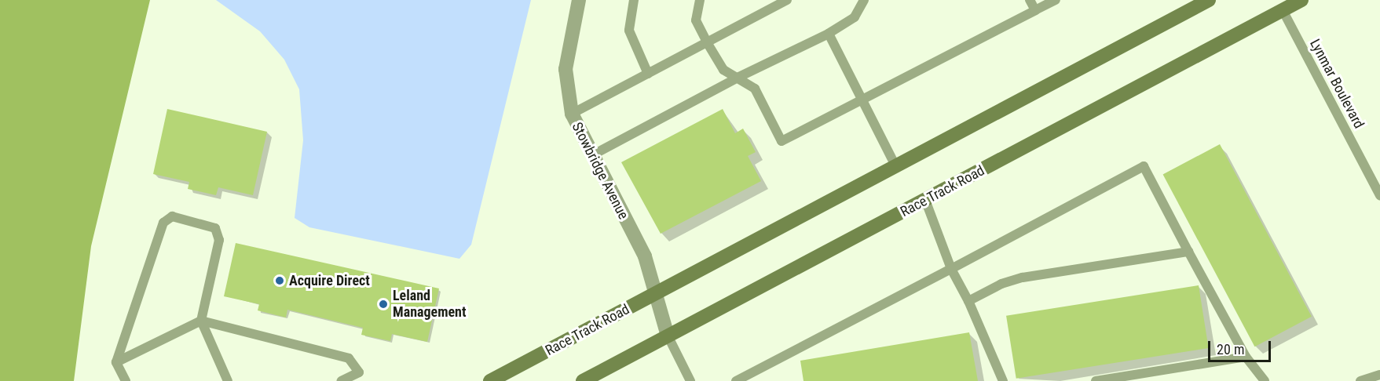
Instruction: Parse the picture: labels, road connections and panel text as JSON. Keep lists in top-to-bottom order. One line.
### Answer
{"streets":{"main road":["Race Track Road"],"street":["Stowbridge Avenue"],"lane":["Lynmar Boulevard"]},"crossings":[["Lynmar Boulevard","Race Track Road"],["Stowbridge Avenue","Race Track Road"]],"places":["Acquire Direct","Leland Management"],"scale_bar":"20 m"}
